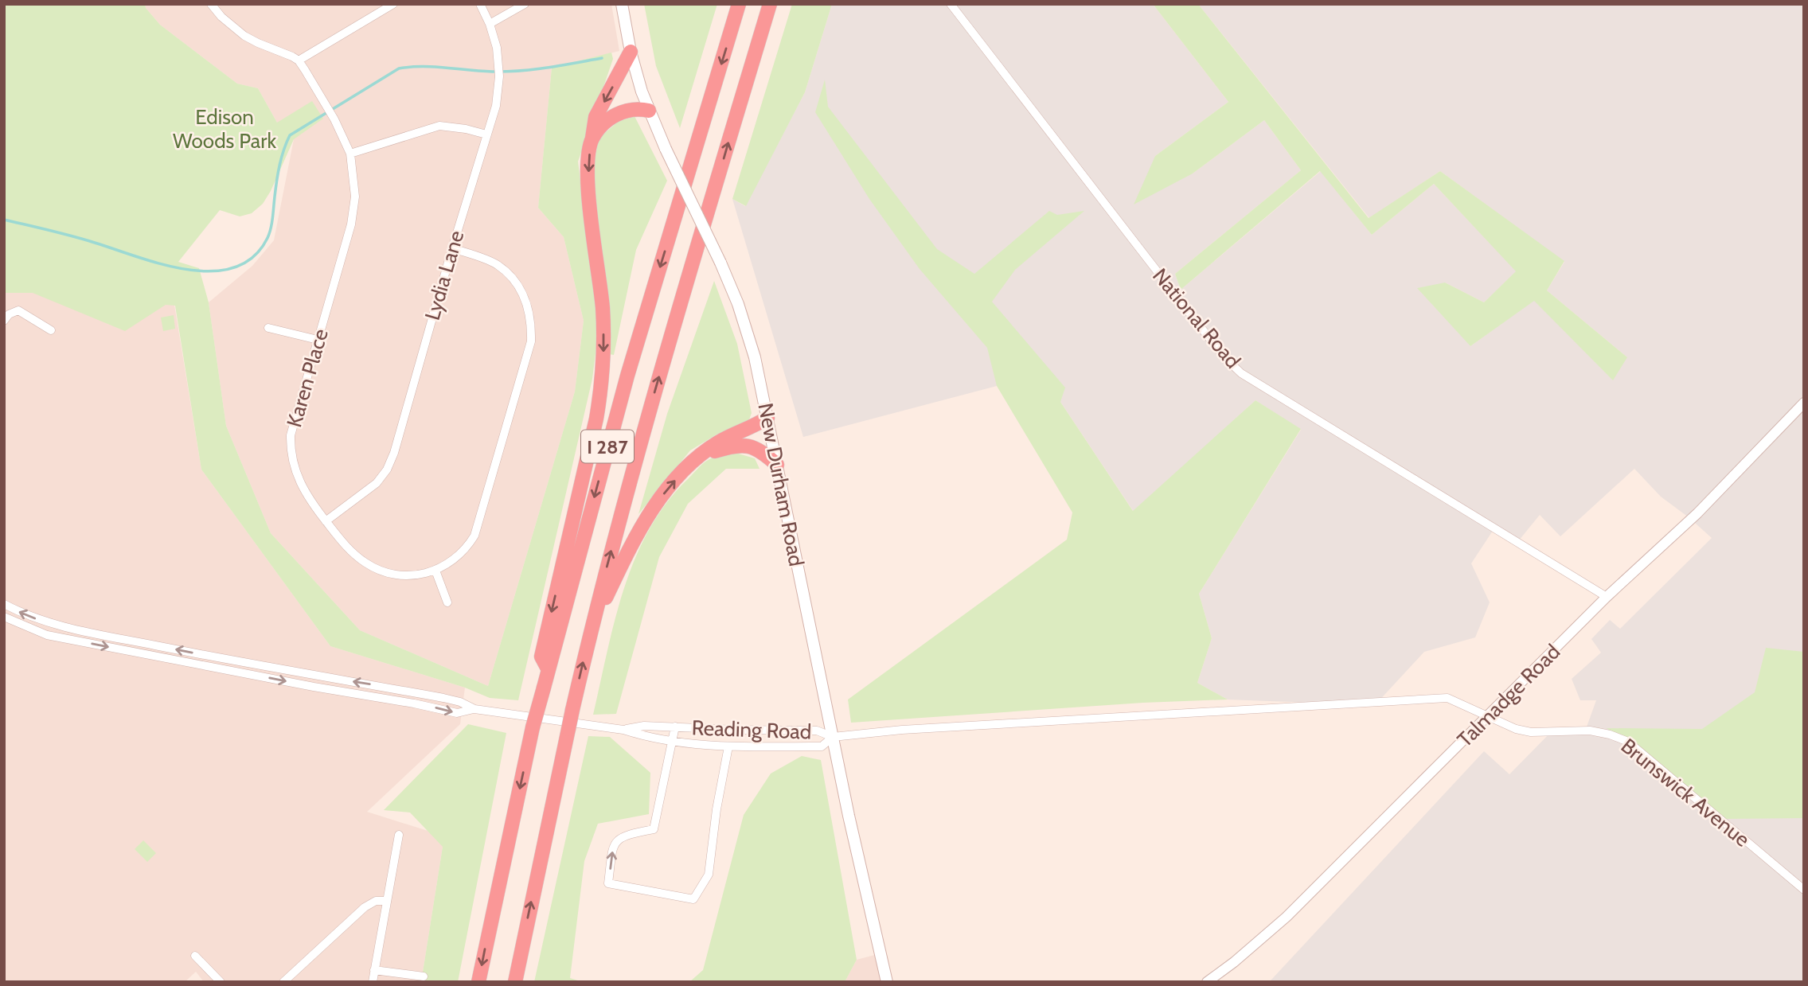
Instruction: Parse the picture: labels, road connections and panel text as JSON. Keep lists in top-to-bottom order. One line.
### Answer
{"streets":{"highway":["I 287"],"main road":["New Durham Road"],"street":["Lydia Lane","National Road","Karen Place","Talmadge Road","Reading Road","Brunswick Avenue"]},"crossings":[["Lydia Lane","Karen Place"],["National Road","Talmadge Road"],["New Durham Road","Reading Road"],["New Durham Road","Brunswick Avenue"],["Talmadge Road","Brunswick Avenue"],["Reading Road","Brunswick Avenue"]],"parks":["Edison Woods Park"]}
